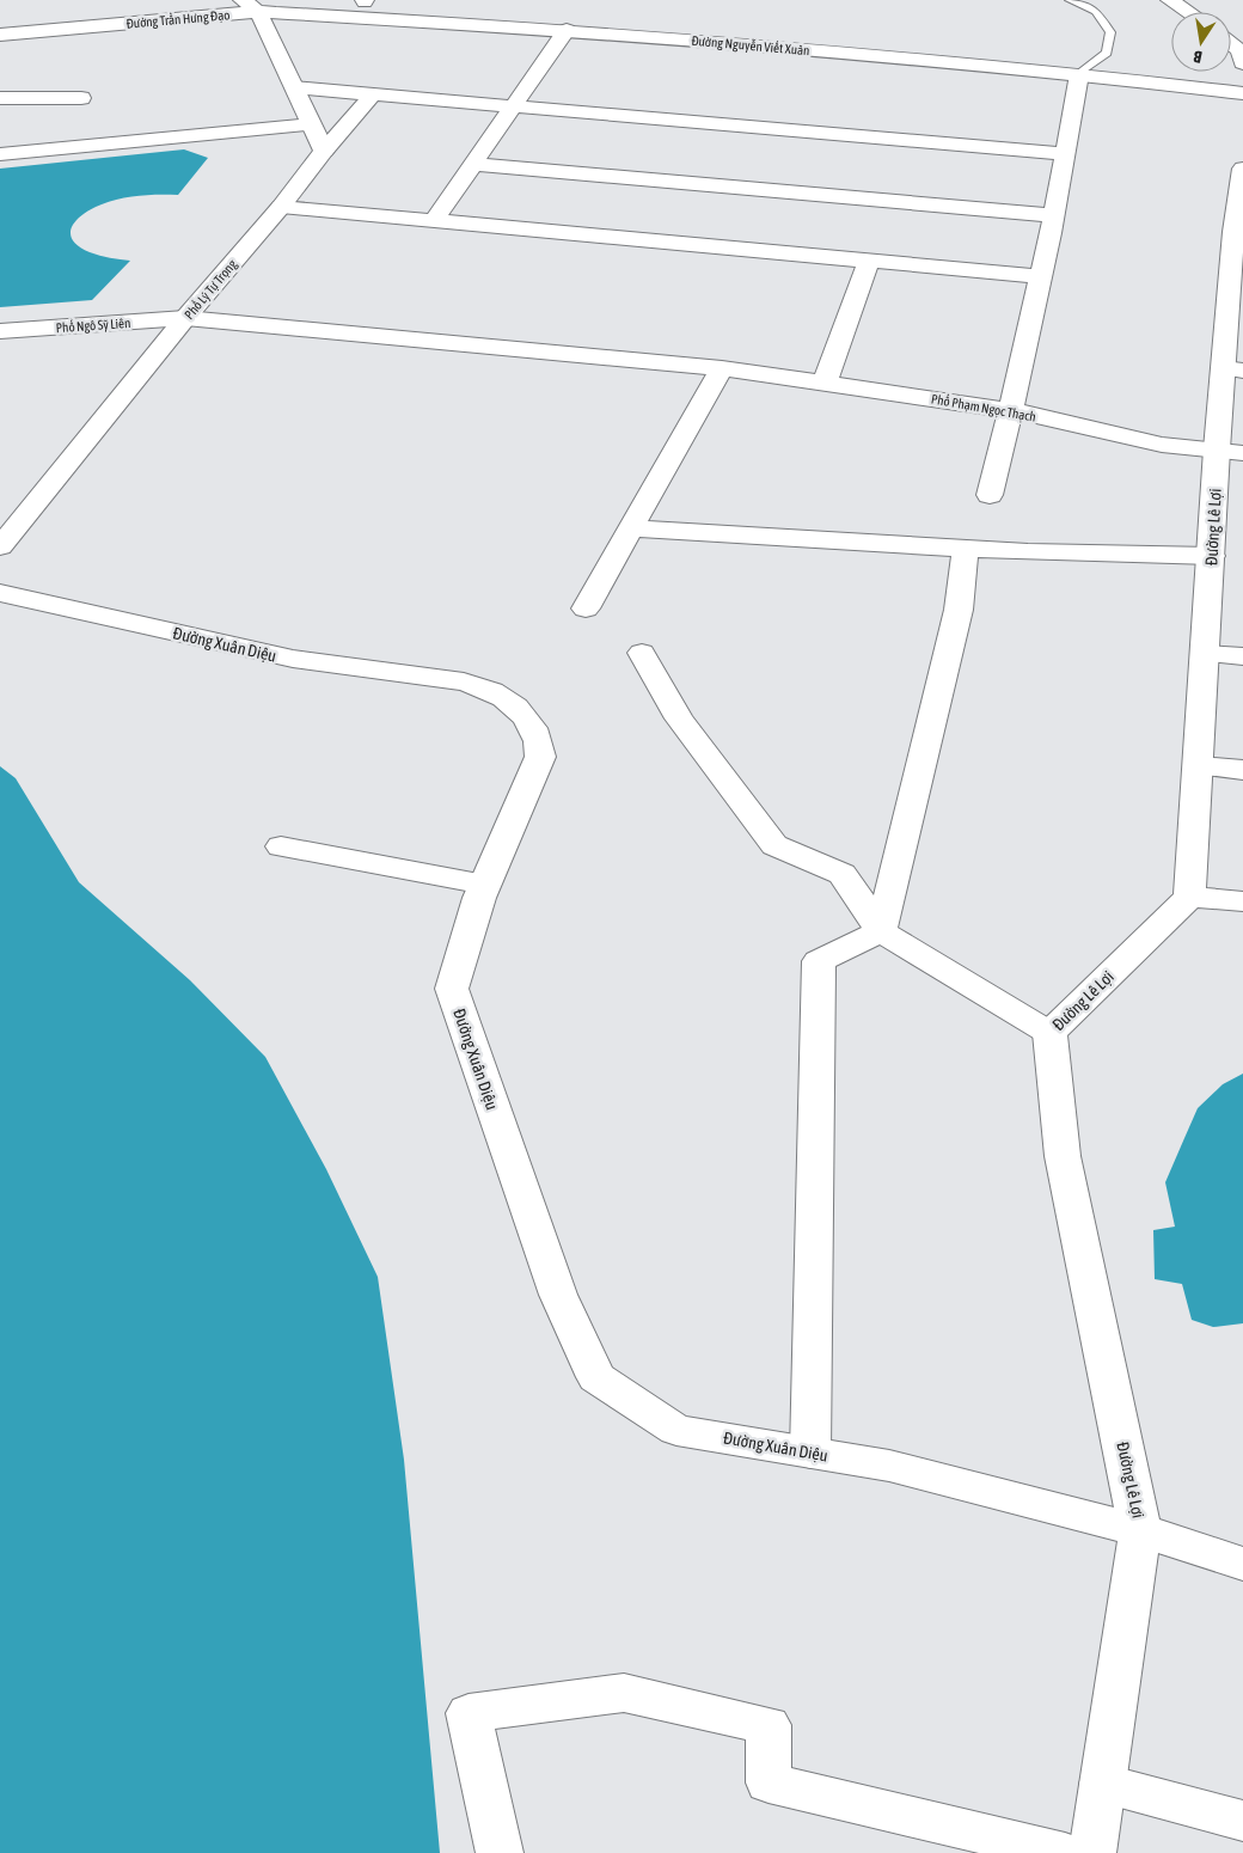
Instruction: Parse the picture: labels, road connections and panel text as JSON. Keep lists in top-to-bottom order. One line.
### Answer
{"streets":{"street":["Đường Trần Hưng Đạo","Đường Nguyễn Viết Xuân","Phố Lý Tự Trọng","Phố Ngô Sỹ Liên","Phố Phạm Ngọc Thạch","Đường Lê Lợi","Đường Xuân Diệu"]},"crossings":[["Đường Trần Hưng Đạo","Đường Nguyễn Viết Xuân"],["Phố Lý Tự Trọng","Phố Ngô Sỹ Liên"],["Phố Ngô Sỹ Liên","Phố Phạm Ngọc Thạch"],["Phố Phạm Ngọc Thạch","Đường Lê Lợi"],["Đường Lê Lợi","Đường Xuân Diệu"]],"north":"bottom"}
